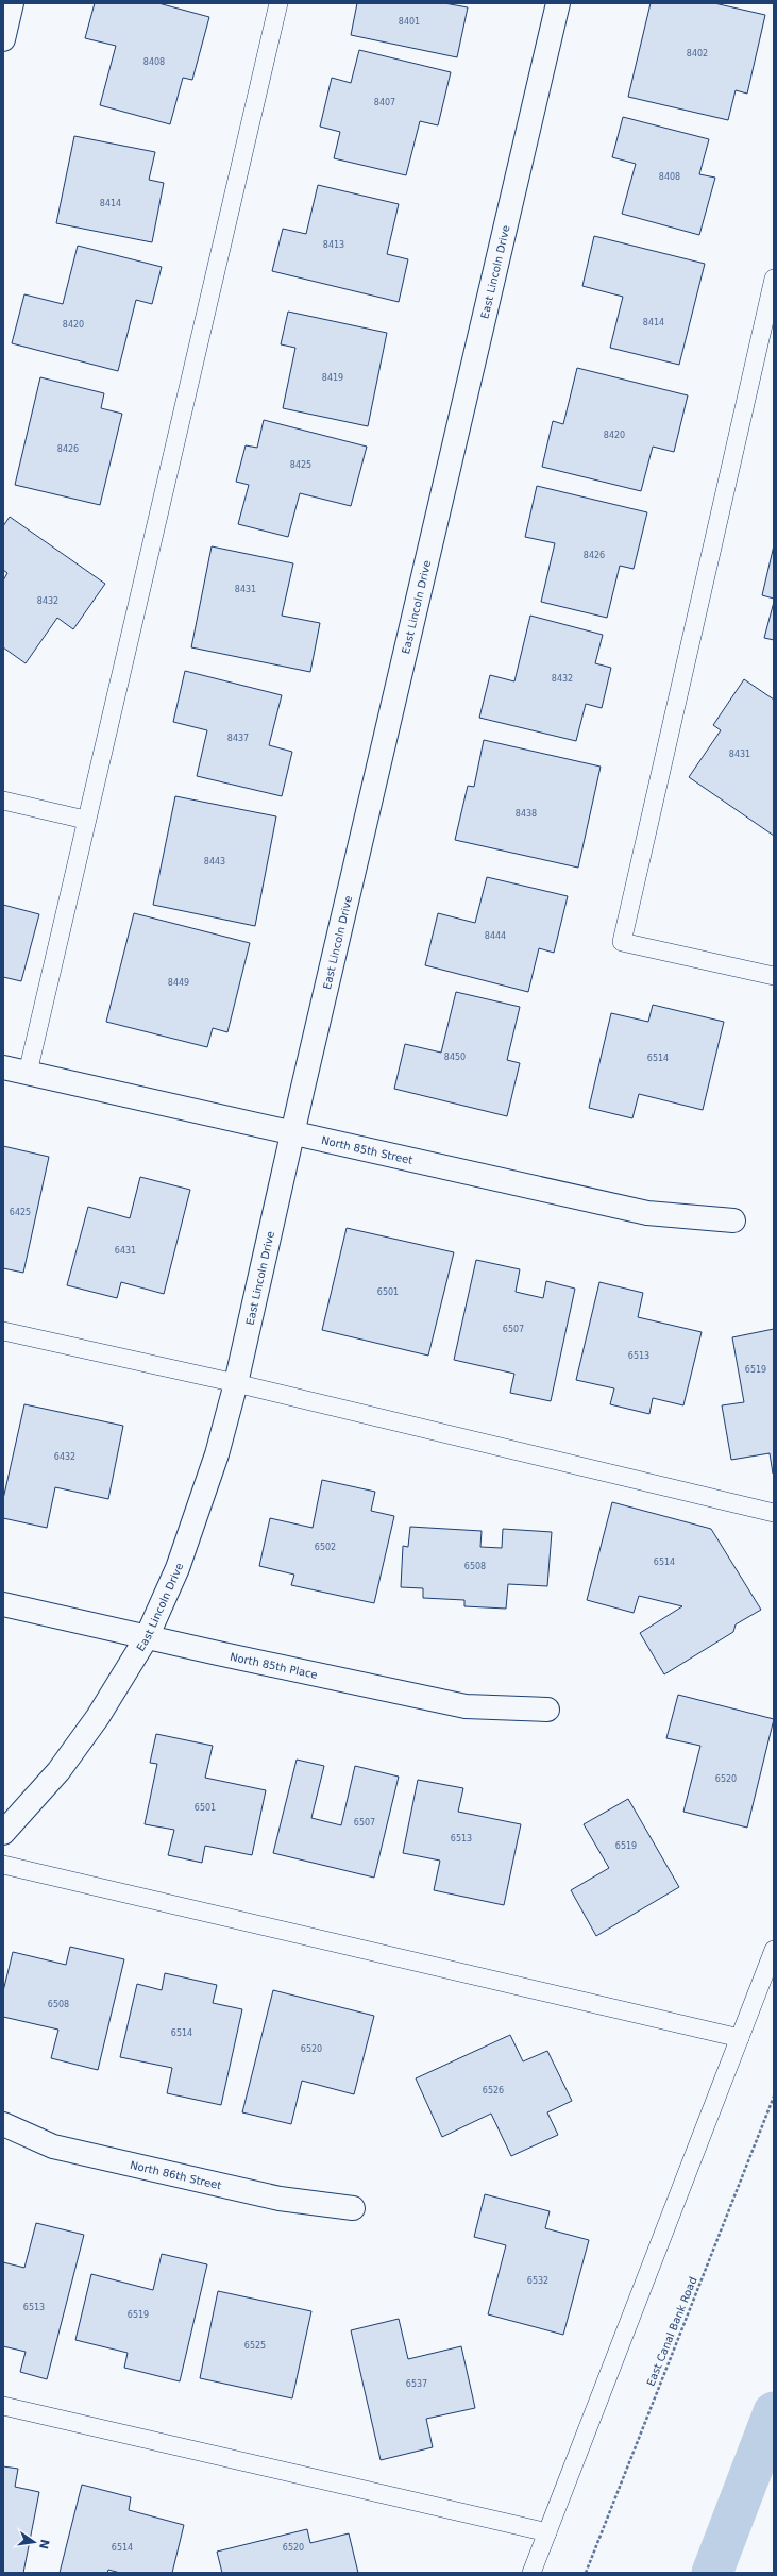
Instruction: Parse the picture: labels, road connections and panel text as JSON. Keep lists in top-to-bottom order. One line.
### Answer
{"streets":{"street":["East Lincoln Drive","North 85th Street","North 85th Place","North 86th Street"],"path":["East Canal Bank Road"]},"crossings":[["East Lincoln Drive","North 85th Street"],["East Lincoln Drive","North 85th Place"]],"house_numbers":["8401","8402","8408","8407","8408","8414","8413","8414","8420","8419","8420","8426","8425","8426","8431","8432","8432","8437","8431","8438","8443","8444","8449","8450","6514","6425","6431","6501","6507","6513","6519","6432","6502","6514","6508","6520","6501","6507","6513","6519","6508","6514","6520","6526","6532","6513","6519","6525","6537","6514","6520"],"north":"right"}
